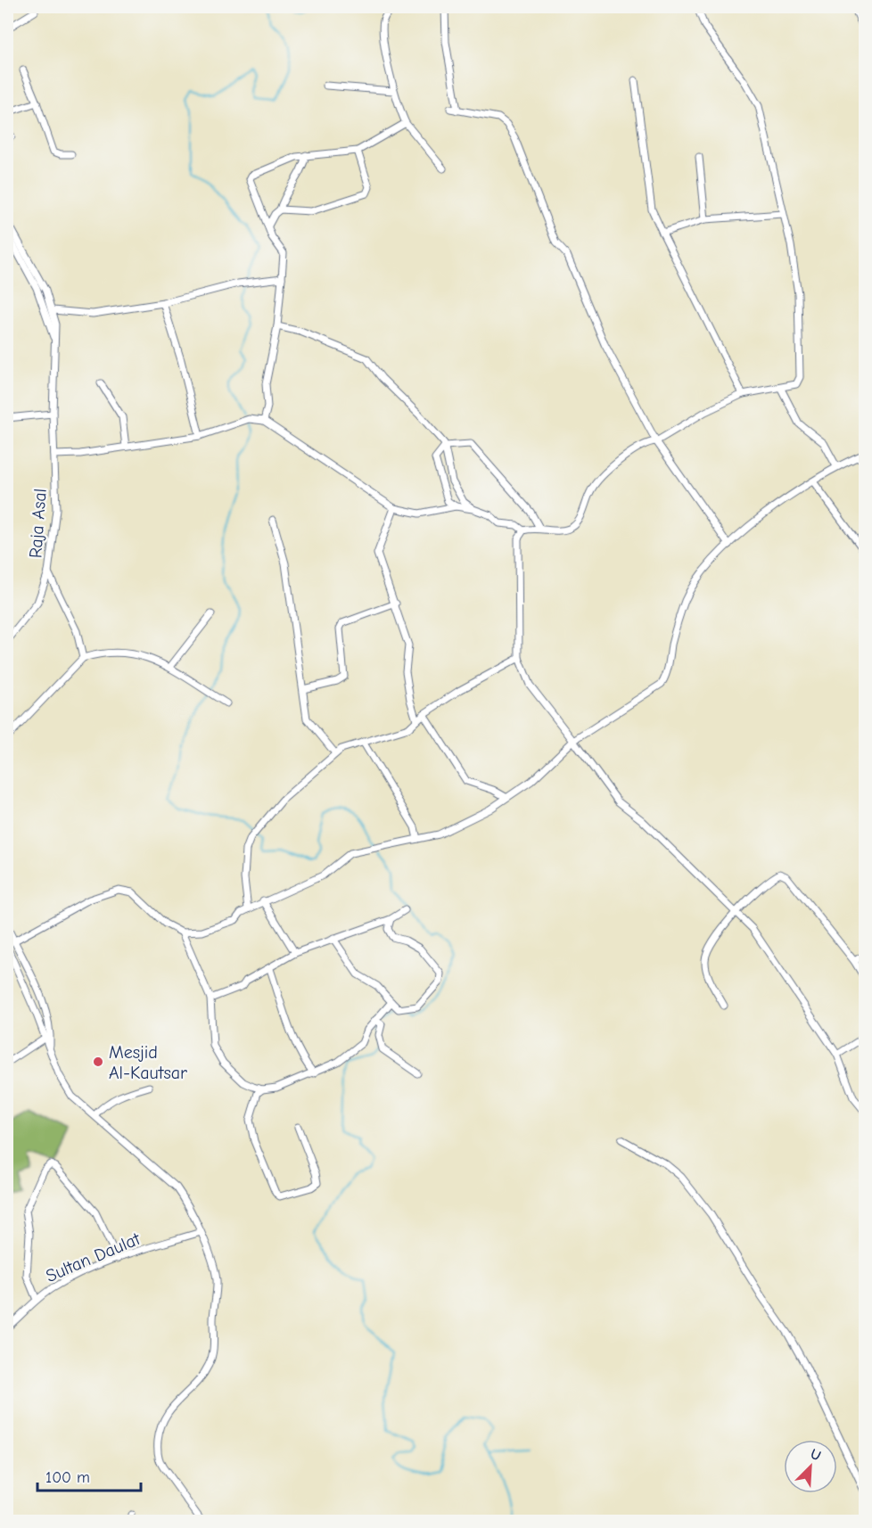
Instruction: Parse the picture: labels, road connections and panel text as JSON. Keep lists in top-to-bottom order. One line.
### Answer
{"streets":{"street":["Raja Asal","Sultan Daulat"]},"places":["Mesjid Al-Kautsar"],"scale_bar":"100 m","north":"top right"}
